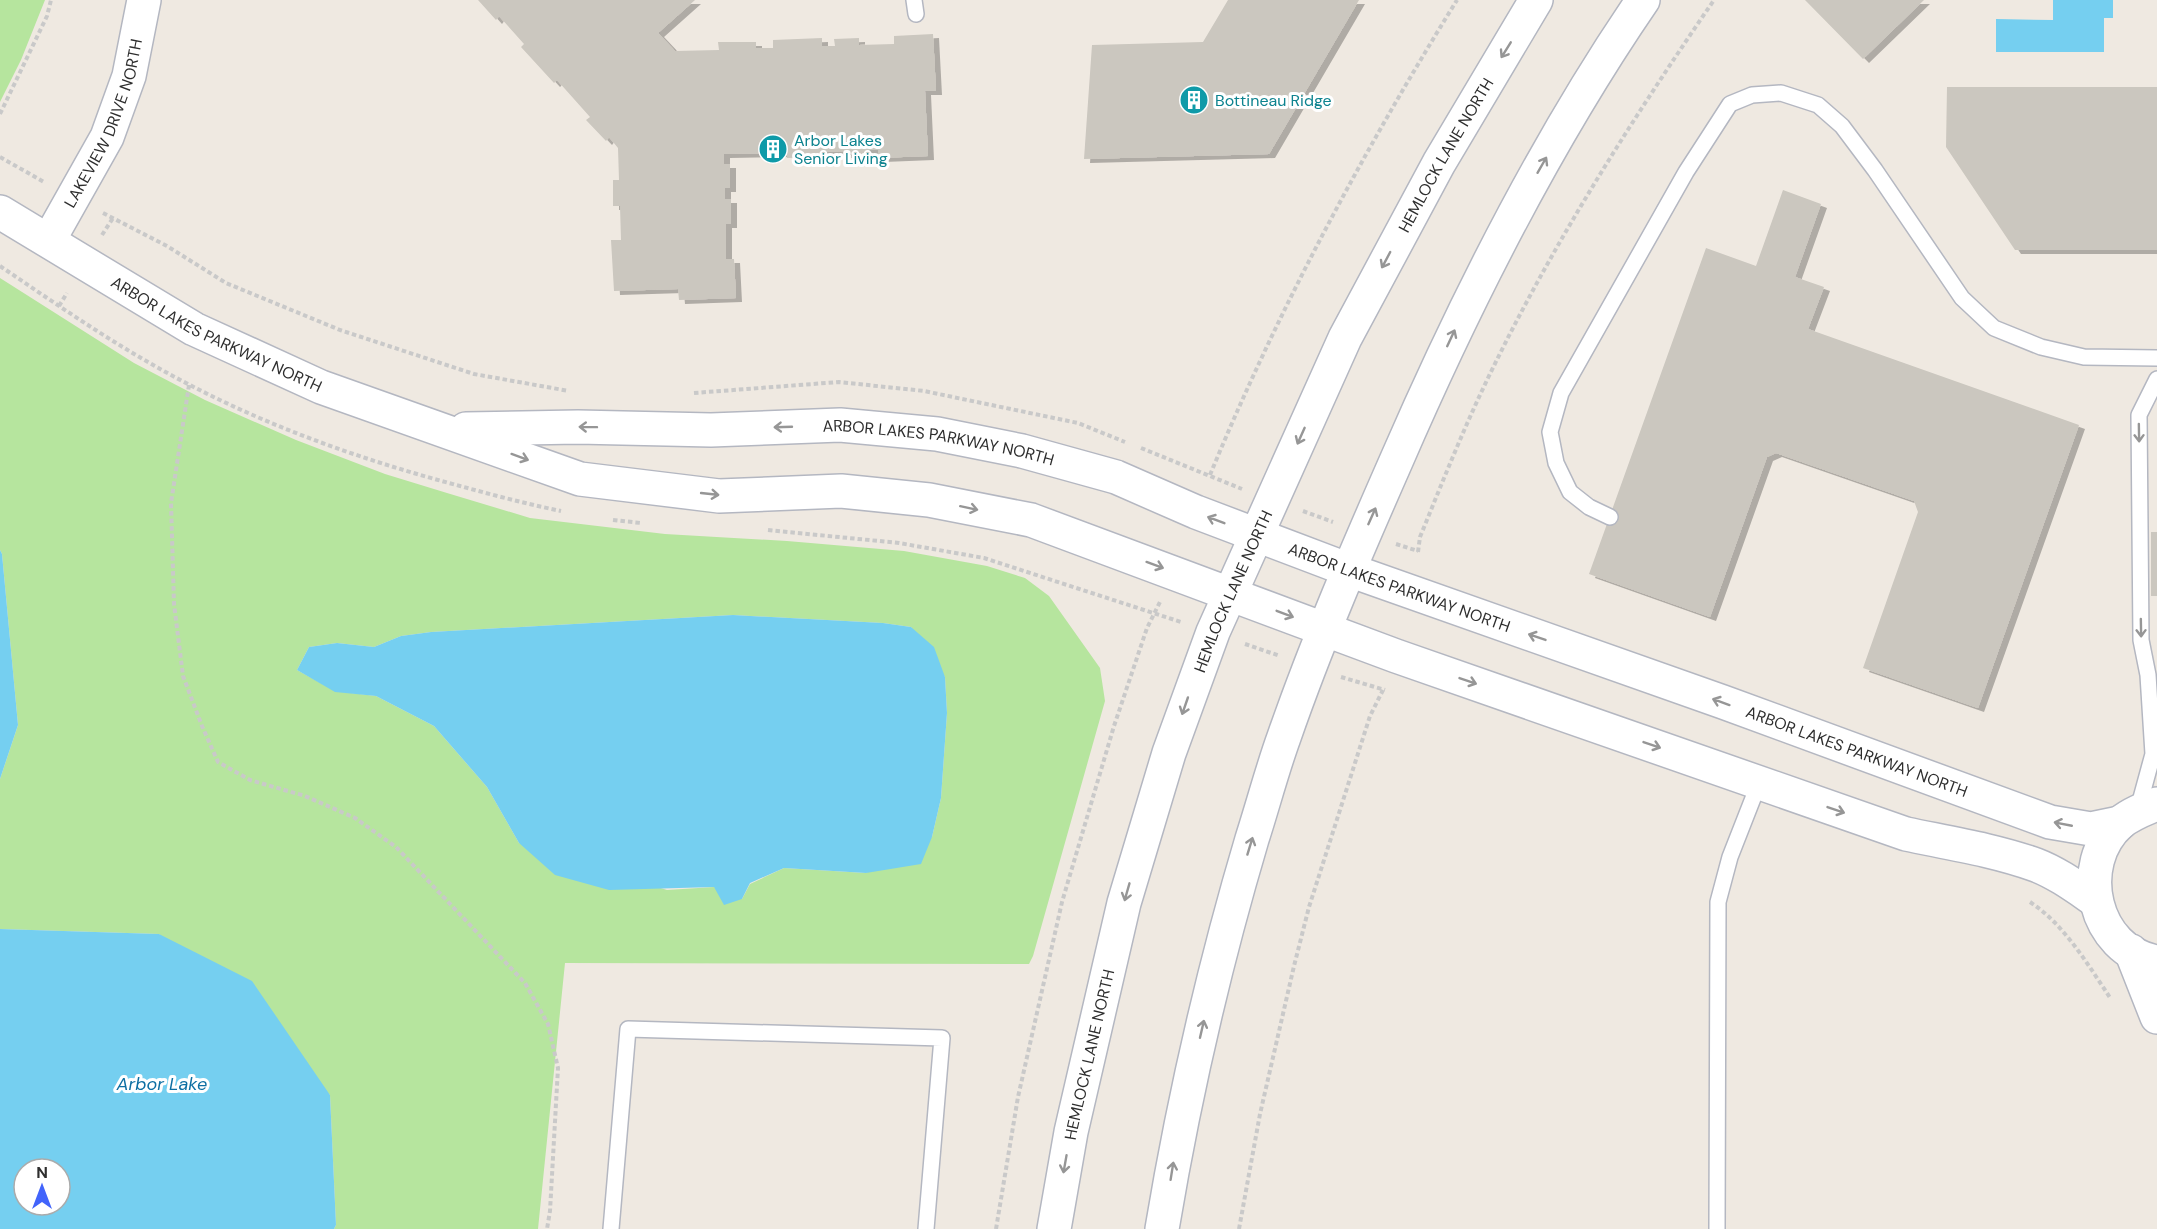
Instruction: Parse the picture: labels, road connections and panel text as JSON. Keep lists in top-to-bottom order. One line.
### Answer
{"streets":{"street":["LAKEVIEW DRIVE NORTH","HEMLOCK LANE NORTH","ARBOR LAKES PARKWAY NORTH"]},"crossings":[["LAKEVIEW DRIVE NORTH","ARBOR LAKES PARKWAY NORTH"],["HEMLOCK LANE NORTH","ARBOR LAKES PARKWAY NORTH"]],"water":["Arbor Lake"],"places":{"building":["Bottineau Ridge","Arbor Lakes Senior Living"]},"north":"top"}
